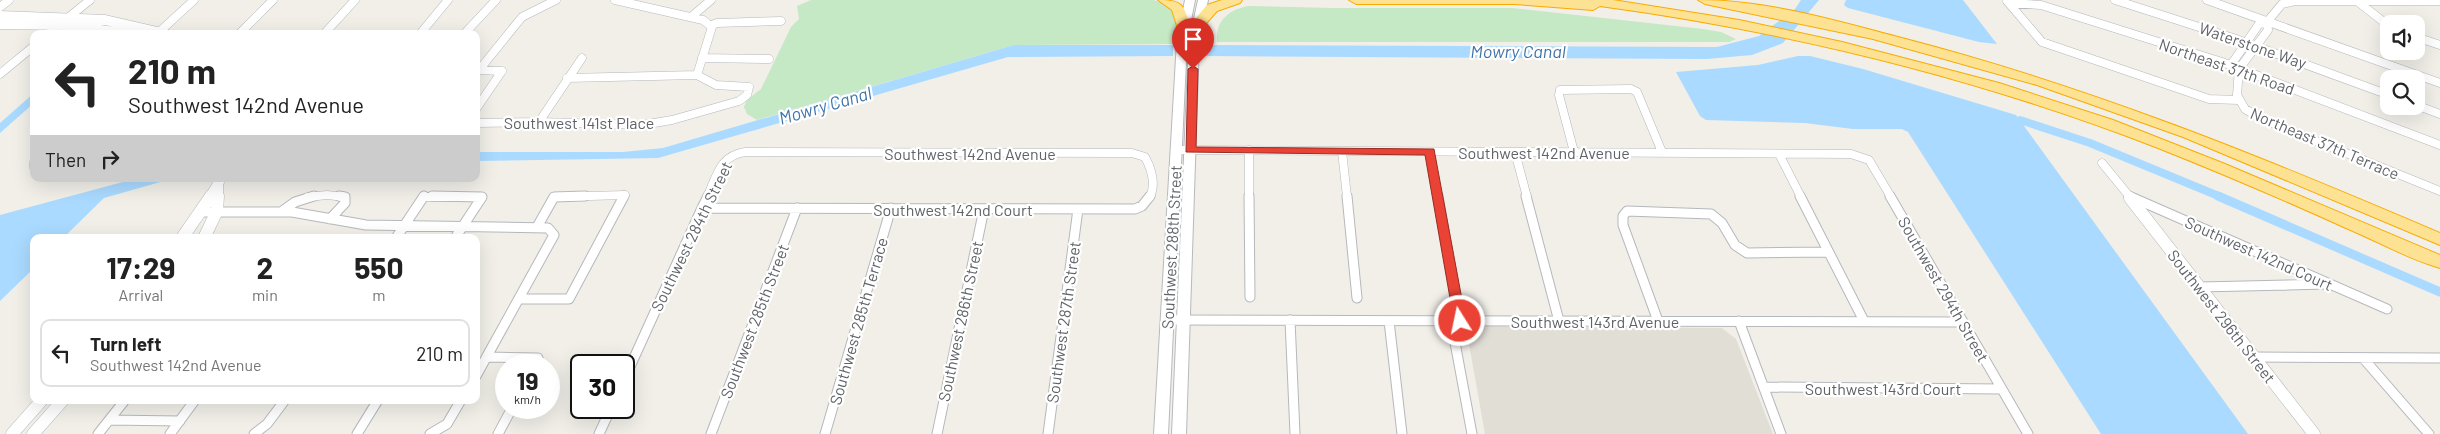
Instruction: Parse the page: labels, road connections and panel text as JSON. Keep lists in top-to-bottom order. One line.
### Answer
{"streets":{"main road":["Southwest 288th Street"],"street":["Waterstone Way","Northeast 37th Road","Southwest 141st Place","Northeast 37th Terrace","Southwest 142nd Avenue","Southwest 142nd Court","Southwest 284th Street","Southwest 294th Street","Southwest 296th Street","Southwest 285th Street","Southwest 285th Terrace","Southwest 286th Street","Southwest 143rd Avenue","Southwest 287th Street","Southwest 143rd Court"]},"crossings":[["Northeast 37th Road","Northeast 37th Terrace"],["Southwest 142nd Avenue","Southwest 142nd Court"],["Southwest 142nd Avenue","Southwest 284th Street"],["Southwest 142nd Avenue","Southwest 288th Street"],["Southwest 142nd Avenue","Southwest 294th Street"],["Southwest 142nd Court","Southwest 284th Street"],["Southwest 142nd Court","Southwest 296th Street"],["Southwest 142nd Court","Southwest 285th Street"],["Southwest 142nd Court","Southwest 285th Terrace"],["Southwest 142nd Court","Southwest 286th Street"],["Southwest 142nd Court","Southwest 287th Street"],["Southwest 288th Street","Southwest 143rd Avenue"],["Southwest 294th Street","Southwest 143rd Avenue"],["Southwest 294th Street","Southwest 143rd Court"]],"water":["Mowry Canal"],"page":{"turn":["210 m","Southwest 142nd Avenue"],"then":"Then","eta":["17:29","Arrival","2","min","550","m"],"list":[{"name":"Turn left","note":"Southwest 142nd Avenue","value":"210 m"}],"speed":"19 km/h","limit":"30"}}
